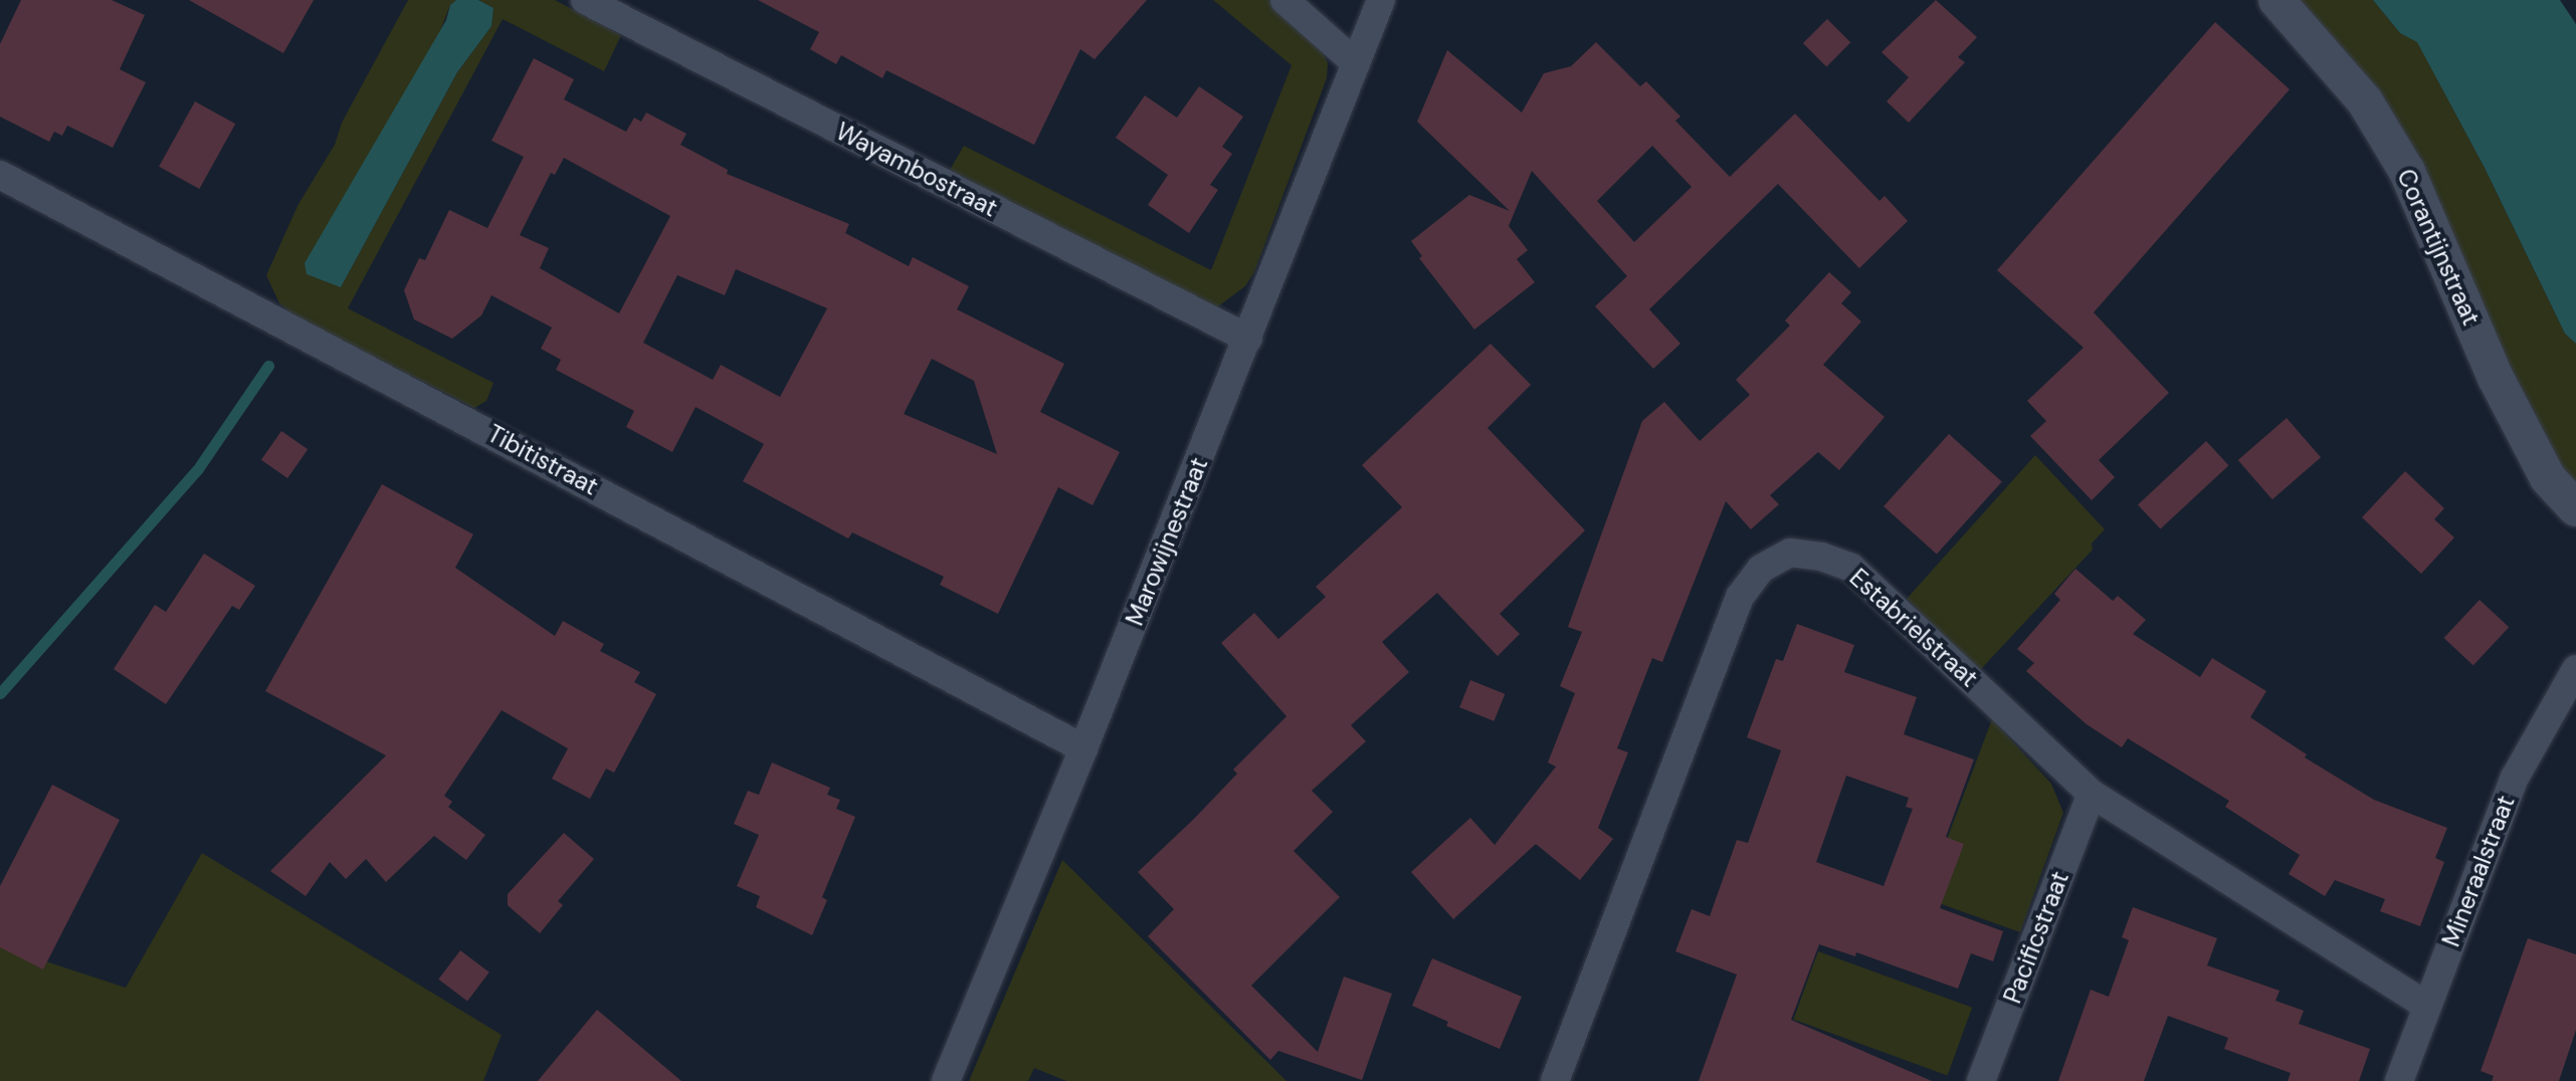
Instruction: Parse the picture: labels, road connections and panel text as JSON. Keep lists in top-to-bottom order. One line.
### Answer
{"streets":{"street":["Wayambostraat","Corantijnstraat","Tibitistraat","Marowijnestraat","Estabrielstraat","Mineraalstraat","Pacificstraat"]},"crossings":[["Wayambostraat","Marowijnestraat"],["Tibitistraat","Marowijnestraat"],["Estabrielstraat","Mineraalstraat"],["Estabrielstraat","Pacificstraat"]]}
